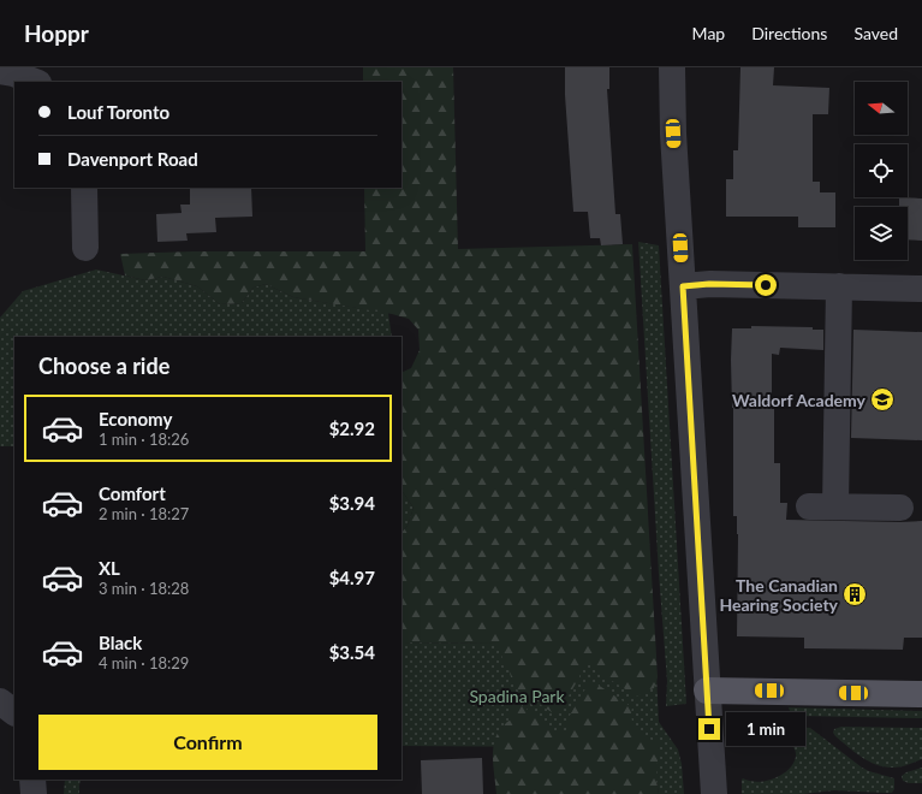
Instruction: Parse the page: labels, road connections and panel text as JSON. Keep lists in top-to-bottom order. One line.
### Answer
{"parks":["Spadina Park"],"places":{"school or university":["Waldorf Academy"],"building":["The Canadian Hearing Society"]},"north":"left","page":{"header":"Hoppr","nav":["Map","Directions","Saved"],"banner":["Louf Toronto","Davenport Road"],"heading":"Choose a ride","list":[{"name":"Economy","note":"1 min · 18:26","value":"$2.92"},{"name":"Comfort","note":"2 min · 18:27","value":"$3.94"},{"name":"XL","note":"3 min · 18:28","value":"$4.97"},{"name":"Black","note":"4 min · 18:29","value":"$3.54"}],"buttons":"Confirm","bubble":"1 min"}}
